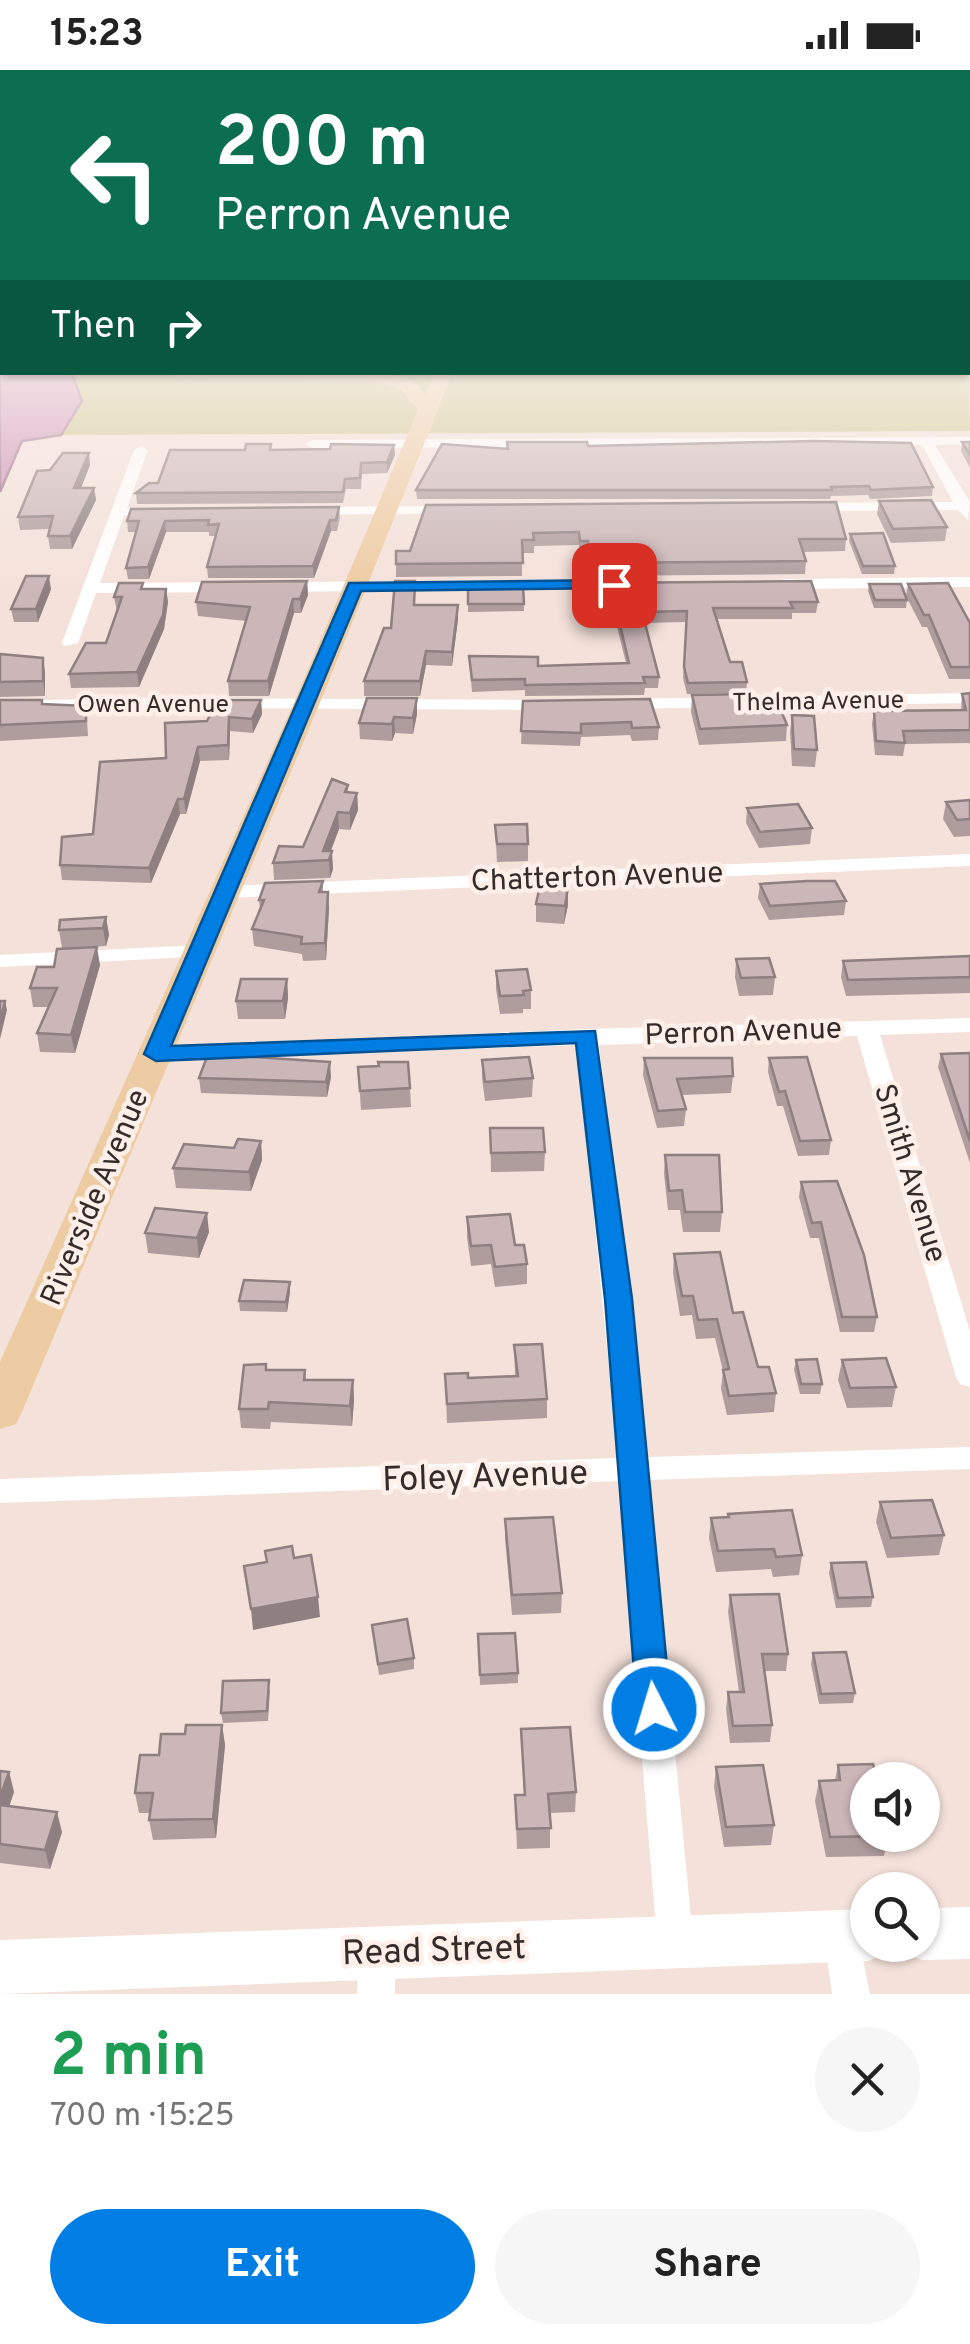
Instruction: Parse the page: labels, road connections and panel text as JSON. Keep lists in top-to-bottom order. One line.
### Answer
{"streets":{"main road":["Riverside Avenue","Read Street"],"street":["Thelma Avenue","Owen Avenue","Chatterton Avenue","Perron Avenue","Smith Avenue","Foley Avenue"]},"crossings":[["Owen Avenue","Riverside Avenue"],["Chatterton Avenue","Riverside Avenue"],["Perron Avenue","Smith Avenue"],["Perron Avenue","Riverside Avenue"]],"page":{"status":"15:23","turn":["200 m","Perron Avenue"],"then":"Then","heading":["2 min","700 m · 15:25"],"buttons":["Exit","Share"]}}
